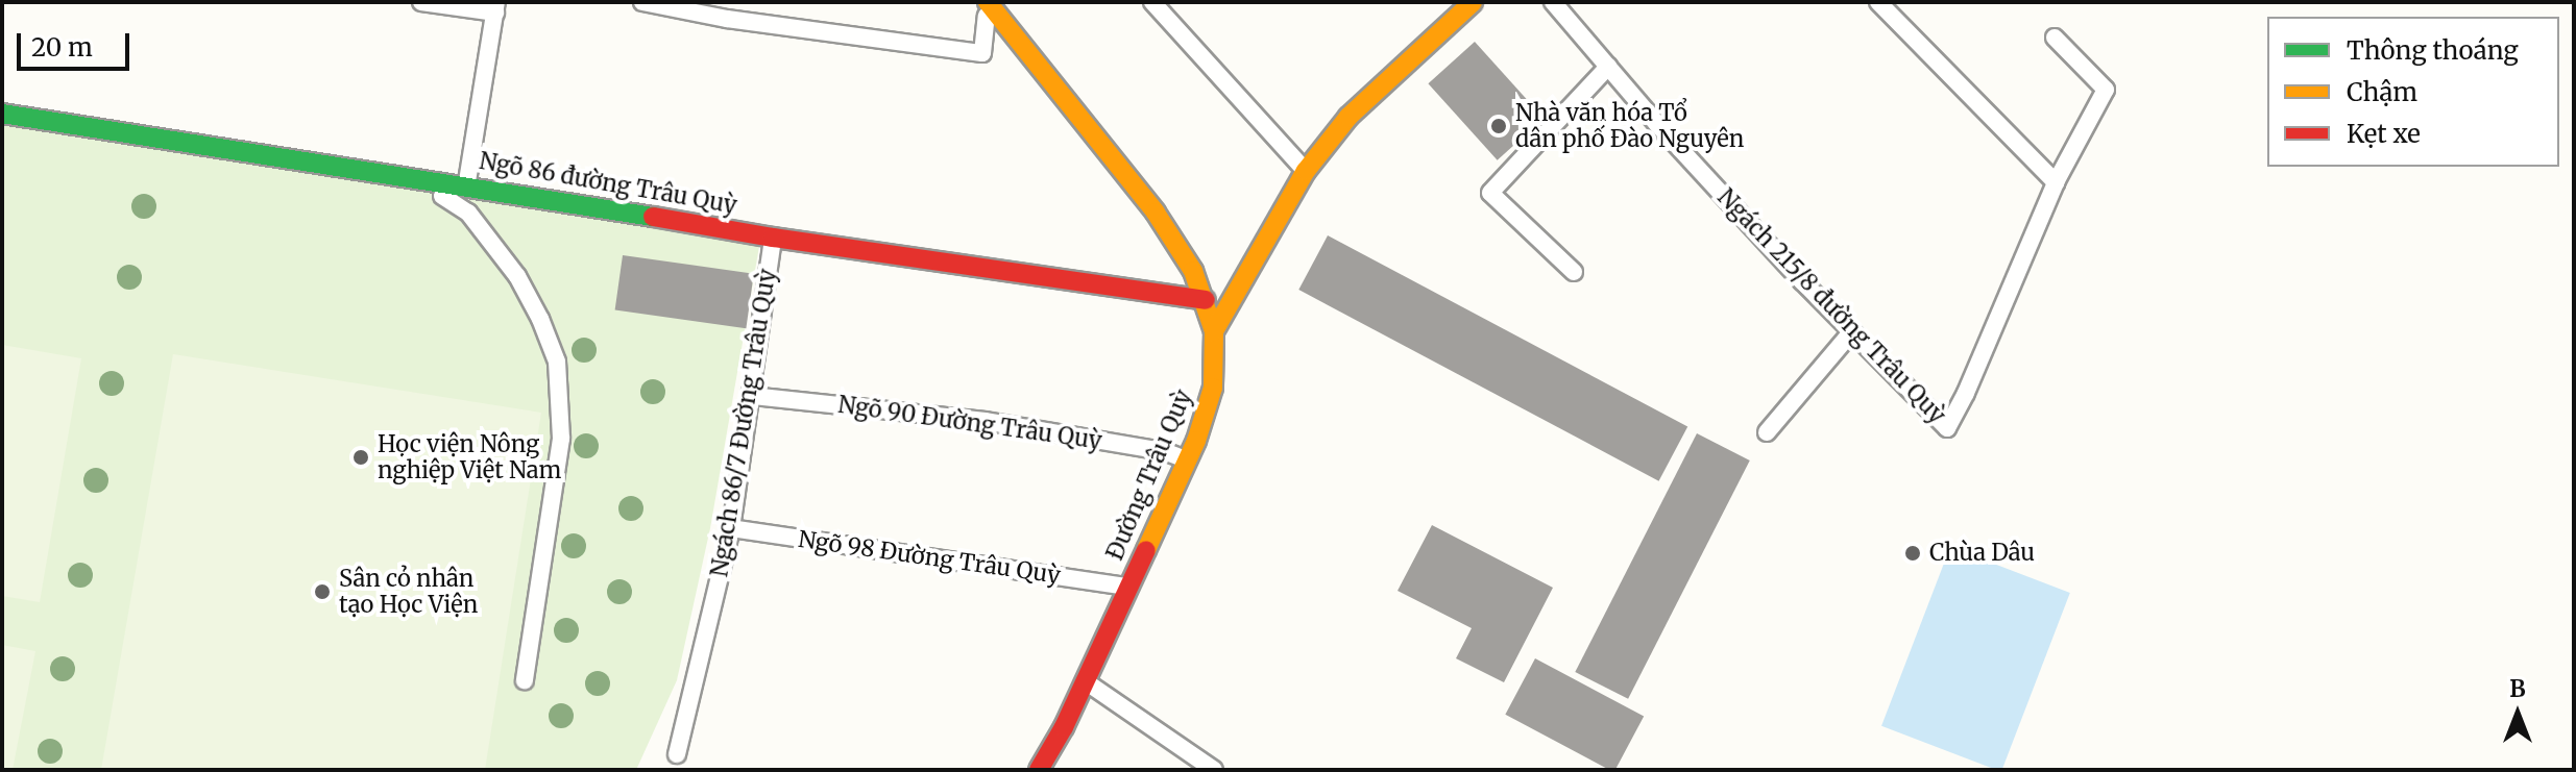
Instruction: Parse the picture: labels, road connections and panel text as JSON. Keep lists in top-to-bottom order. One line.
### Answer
{"streets":{"street":["Ngõ 86 đường Trâu Quỳ","Đường Trâu Quỳ"],"lane":["Ngách 215/8 đường Trâu Quỳ","Ngách 86/7 Đường Trâu Quỳ","Ngõ 90 Đường Trâu Quỳ","Ngõ 98 Đường Trâu Quỳ"]},"crossings":[["Ngõ 86 đường Trâu Quỳ","Ngách 86/7 Đường Trâu Quỳ"],["Ngõ 86 đường Trâu Quỳ","Đường Trâu Quỳ"],["Ngách 86/7 Đường Trâu Quỳ","Ngõ 90 Đường Trâu Quỳ"],["Ngách 86/7 Đường Trâu Quỳ","Ngõ 98 Đường Trâu Quỳ"],["Ngõ 90 Đường Trâu Quỳ","Đường Trâu Quỳ"],["Đường Trâu Quỳ","Ngõ 98 Đường Trâu Quỳ"]],"places":["Nhà văn hóa Tổ dân phố Đào Nguyên","Học viện Nông nghiệp Việt Nam","Chùa Dâu","Sân cỏ nhân tạo Học Viện"],"legend":["Thông thoáng","Chậm","Kẹt xe"],"scale_bar":"20 m","north":"top"}
